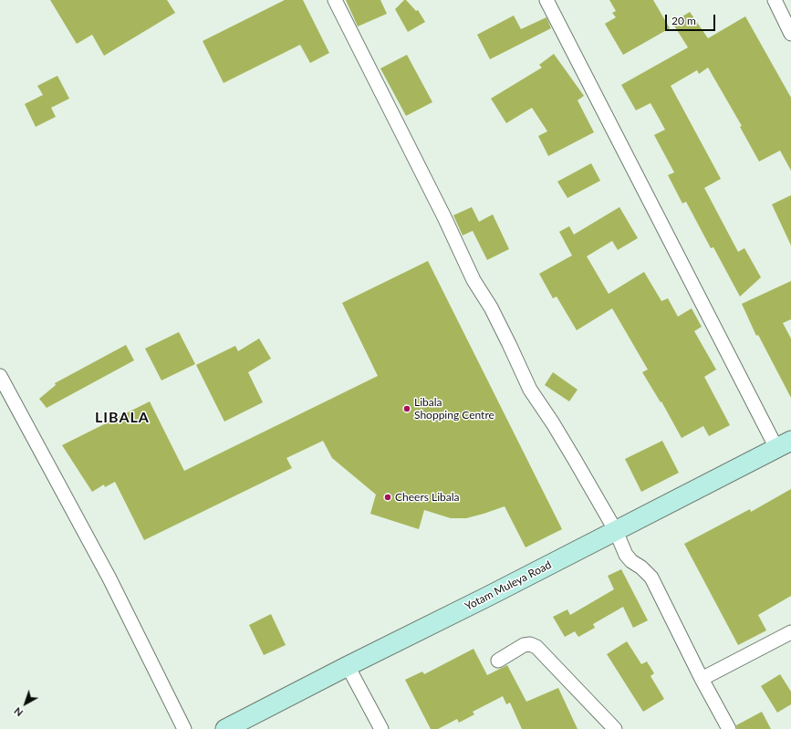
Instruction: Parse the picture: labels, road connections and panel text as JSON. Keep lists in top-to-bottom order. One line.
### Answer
{"streets":{"street":["Yotam Muleya Road"]},"districts":["LIBALA"],"places":["Libala Shopping Centre","Cheers Libala"],"scale_bar":"20 m","north":"bottom left"}
